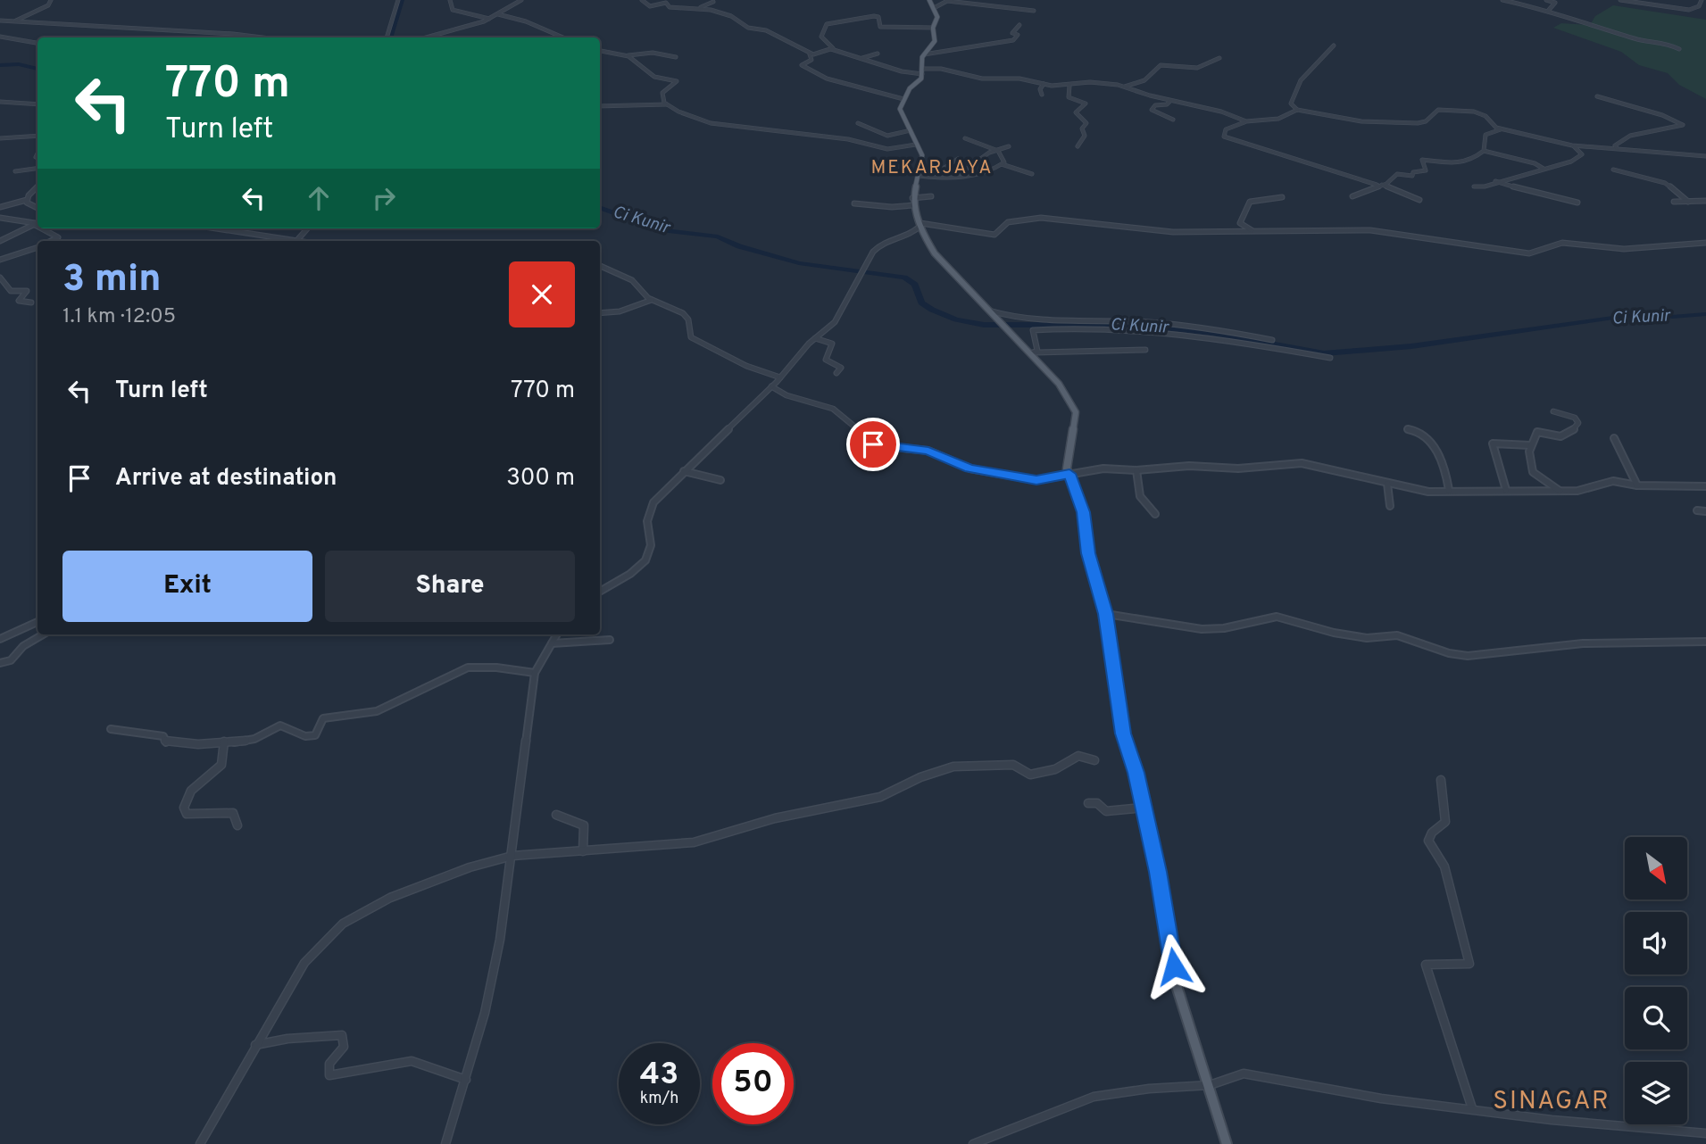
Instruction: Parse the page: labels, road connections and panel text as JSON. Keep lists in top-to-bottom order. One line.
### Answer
{"districts":["MEKARJAYA","SINAGAR"],"water":["Ci Kunir"],"north":"bottom right","page":{"turn":["770 m","Turn left"],"heading":["3 min","1.1 km · 12:05"],"list":[{"name":"Turn left","value":"770 m"},{"name":"Arrive at destination","value":"300 m"}],"buttons":["Exit","Share"],"speed":"43 km/h","limit":"50"}}
